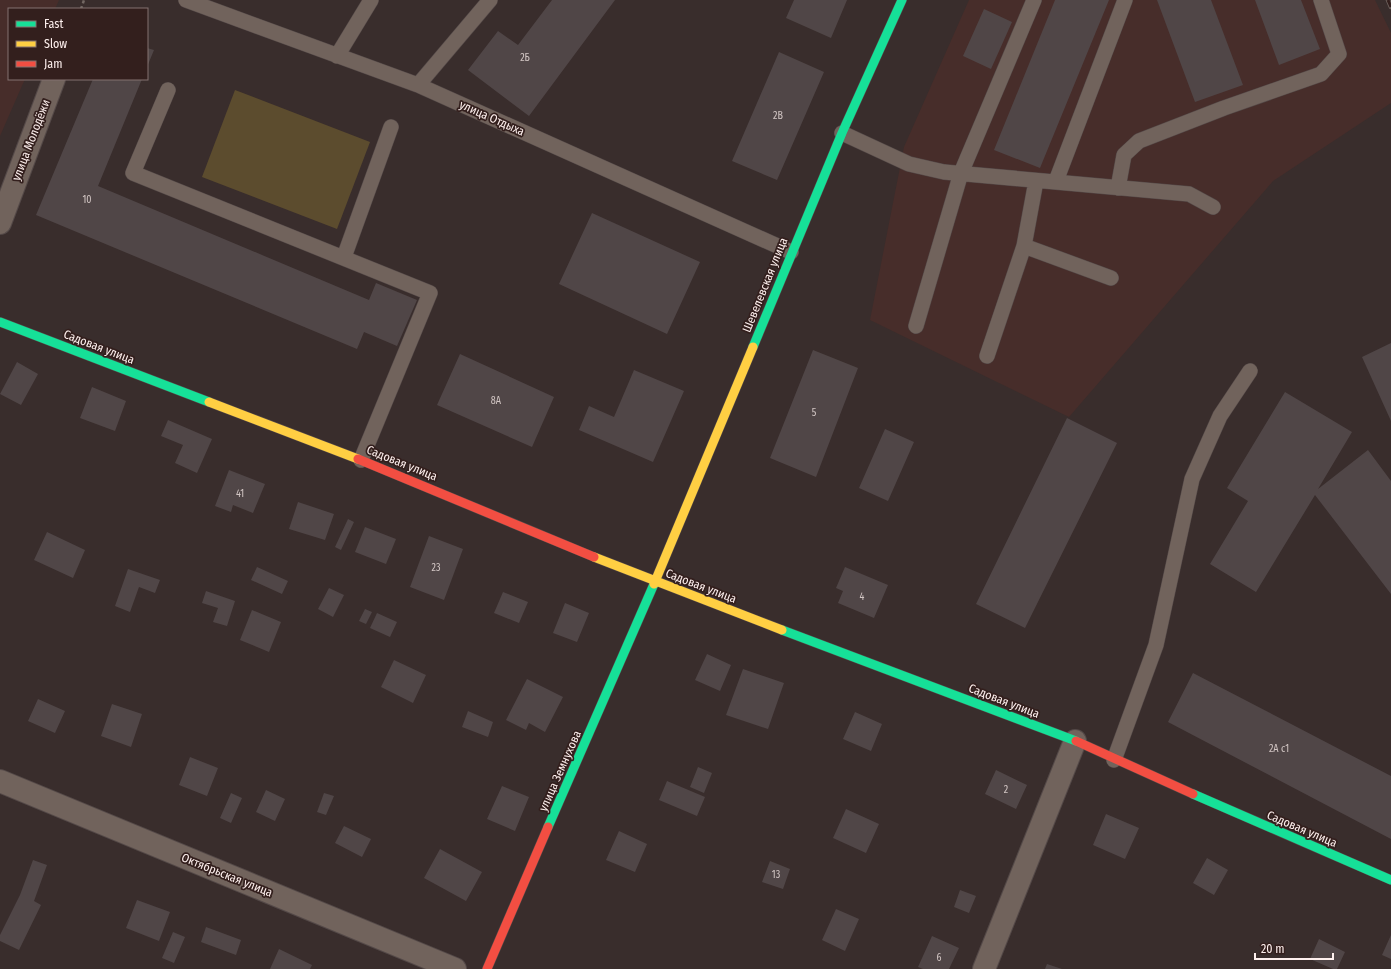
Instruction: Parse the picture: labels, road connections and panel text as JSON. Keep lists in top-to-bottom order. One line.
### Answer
{"streets":{"street":["улица Молодёжи","Шевелевская улица","Садовая улица","улица Земнухова","Октябрьская улица"],"lane":["улица Отдыха"]},"crossings":[["улица Отдыха","Шевелевская улица"],["Шевелевская улица","Садовая улица"],["Шевелевская улица","улица Земнухова"],["Садовая улица","улица Земнухова"]],"house_numbers":["2Б","2В","10","8А","5","41","23","4","2А с1","2","13","6"],"legend":["Fast","Slow","Jam"],"scale_bar":"20 m"}
